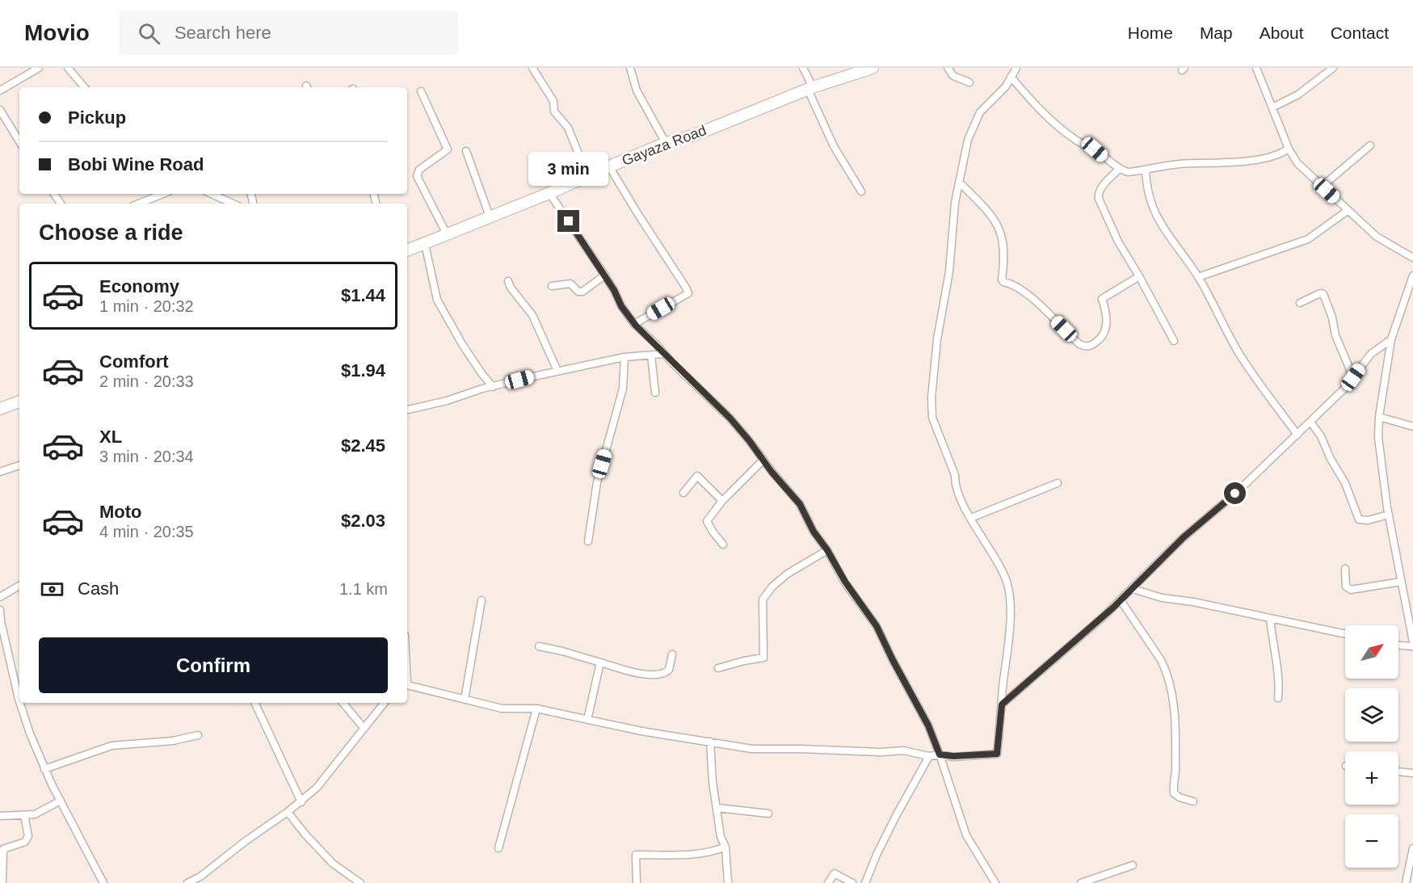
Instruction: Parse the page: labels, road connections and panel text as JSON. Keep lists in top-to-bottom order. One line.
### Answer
{"streets":{"main road":["Gayaza Road"]},"north":"top right","page":{"header":"Movio","search":"Search here","nav":["Home","Map","About","Contact"],"banner":["Pickup","Bobi Wine Road"],"bubble":"3 min","heading":"Choose a ride","list":[{"name":"Economy","note":"1 min · 20:32","value":"$1.44"},{"name":"Comfort","note":"2 min · 20:33","value":"$1.94"},{"name":"XL","note":"3 min · 20:34","value":"$2.45"},{"name":"Moto","note":"4 min · 20:35","value":"$2.03"}],"pay":["Cash","1.1 km"],"map_buttons":["+","−"],"buttons":"Confirm"}}
